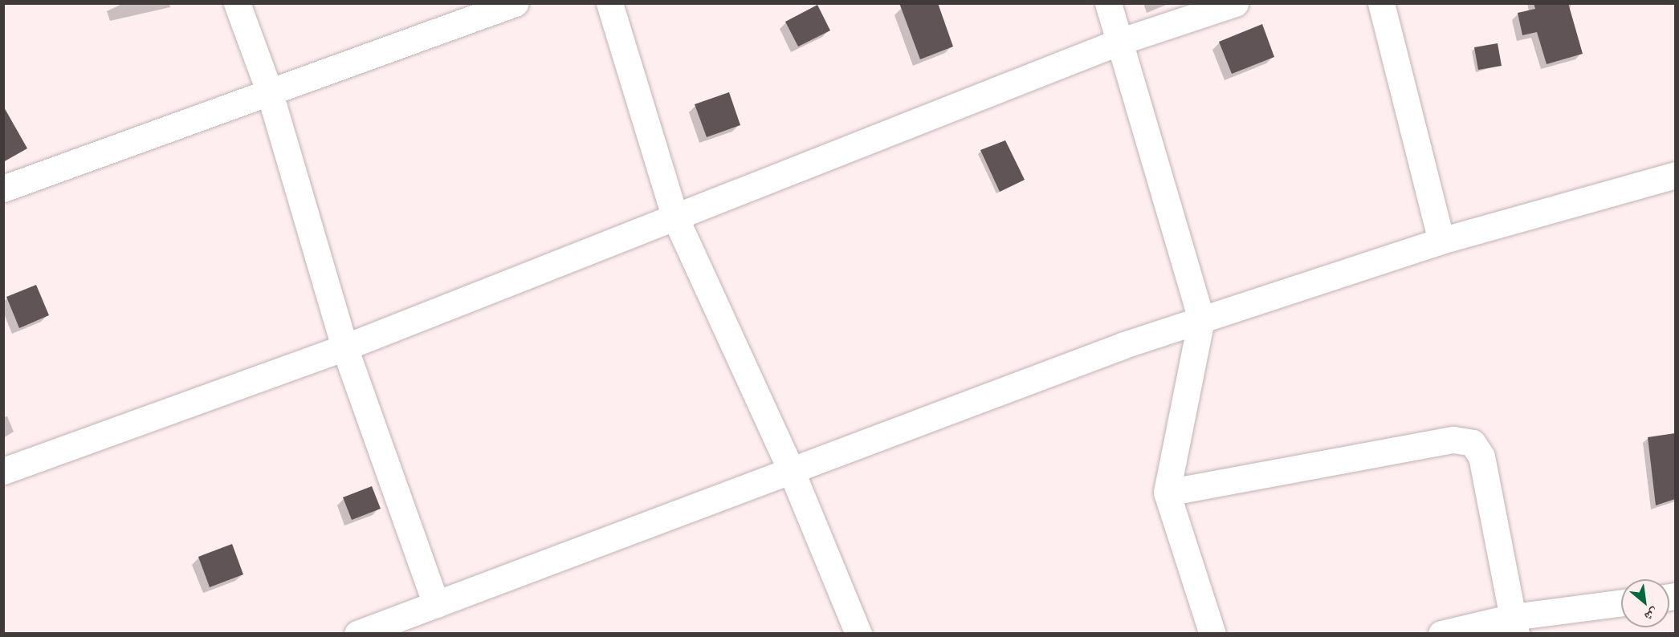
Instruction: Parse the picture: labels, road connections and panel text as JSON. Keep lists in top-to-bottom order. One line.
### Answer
{"north":"bottom right"}
